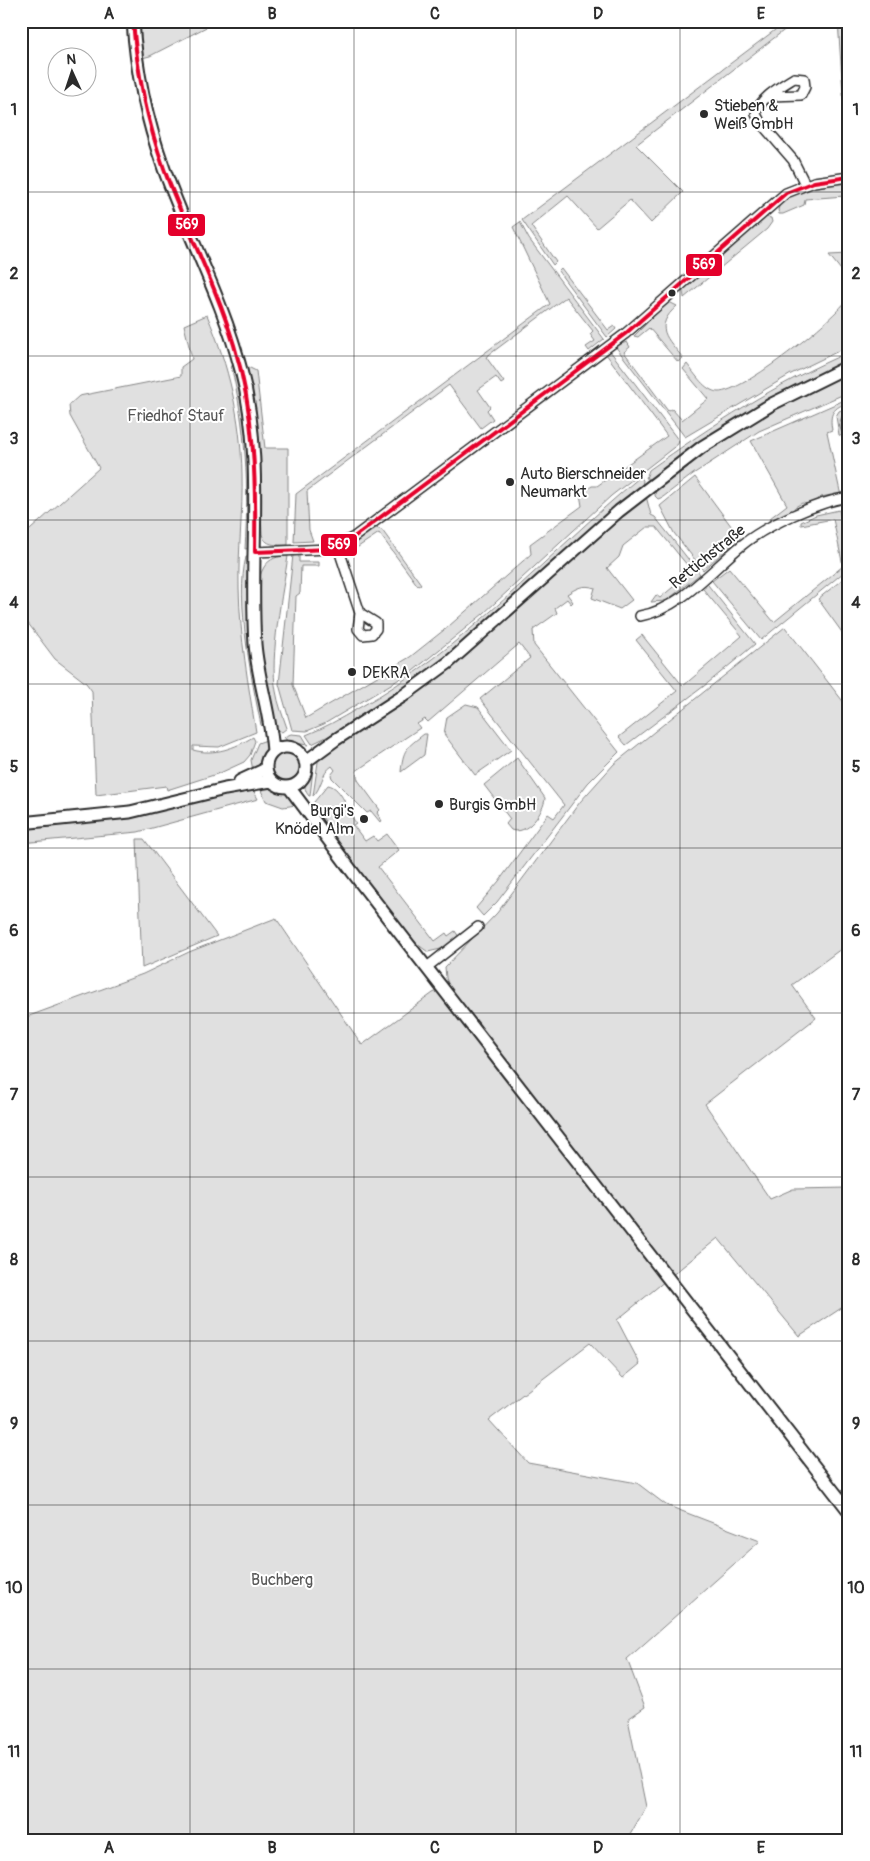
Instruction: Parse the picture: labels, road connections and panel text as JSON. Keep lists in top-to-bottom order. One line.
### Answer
{"streets":{"street":["Rettichstraße"]},"parks":["Friedhof Stauf","Buchberg"],"places":["Stieben & Weiß GmbH","Auto Bierschneider Neumarkt","DEKRA","Burgis GmbH","Burgi's Knödel Alm"],"lines":["transit line 569"],"north":"top","grid":{"columns":["A","B","C","D","E"],"rows":["1","2","3","4","5","6","7","8","9","10","11"]}}
